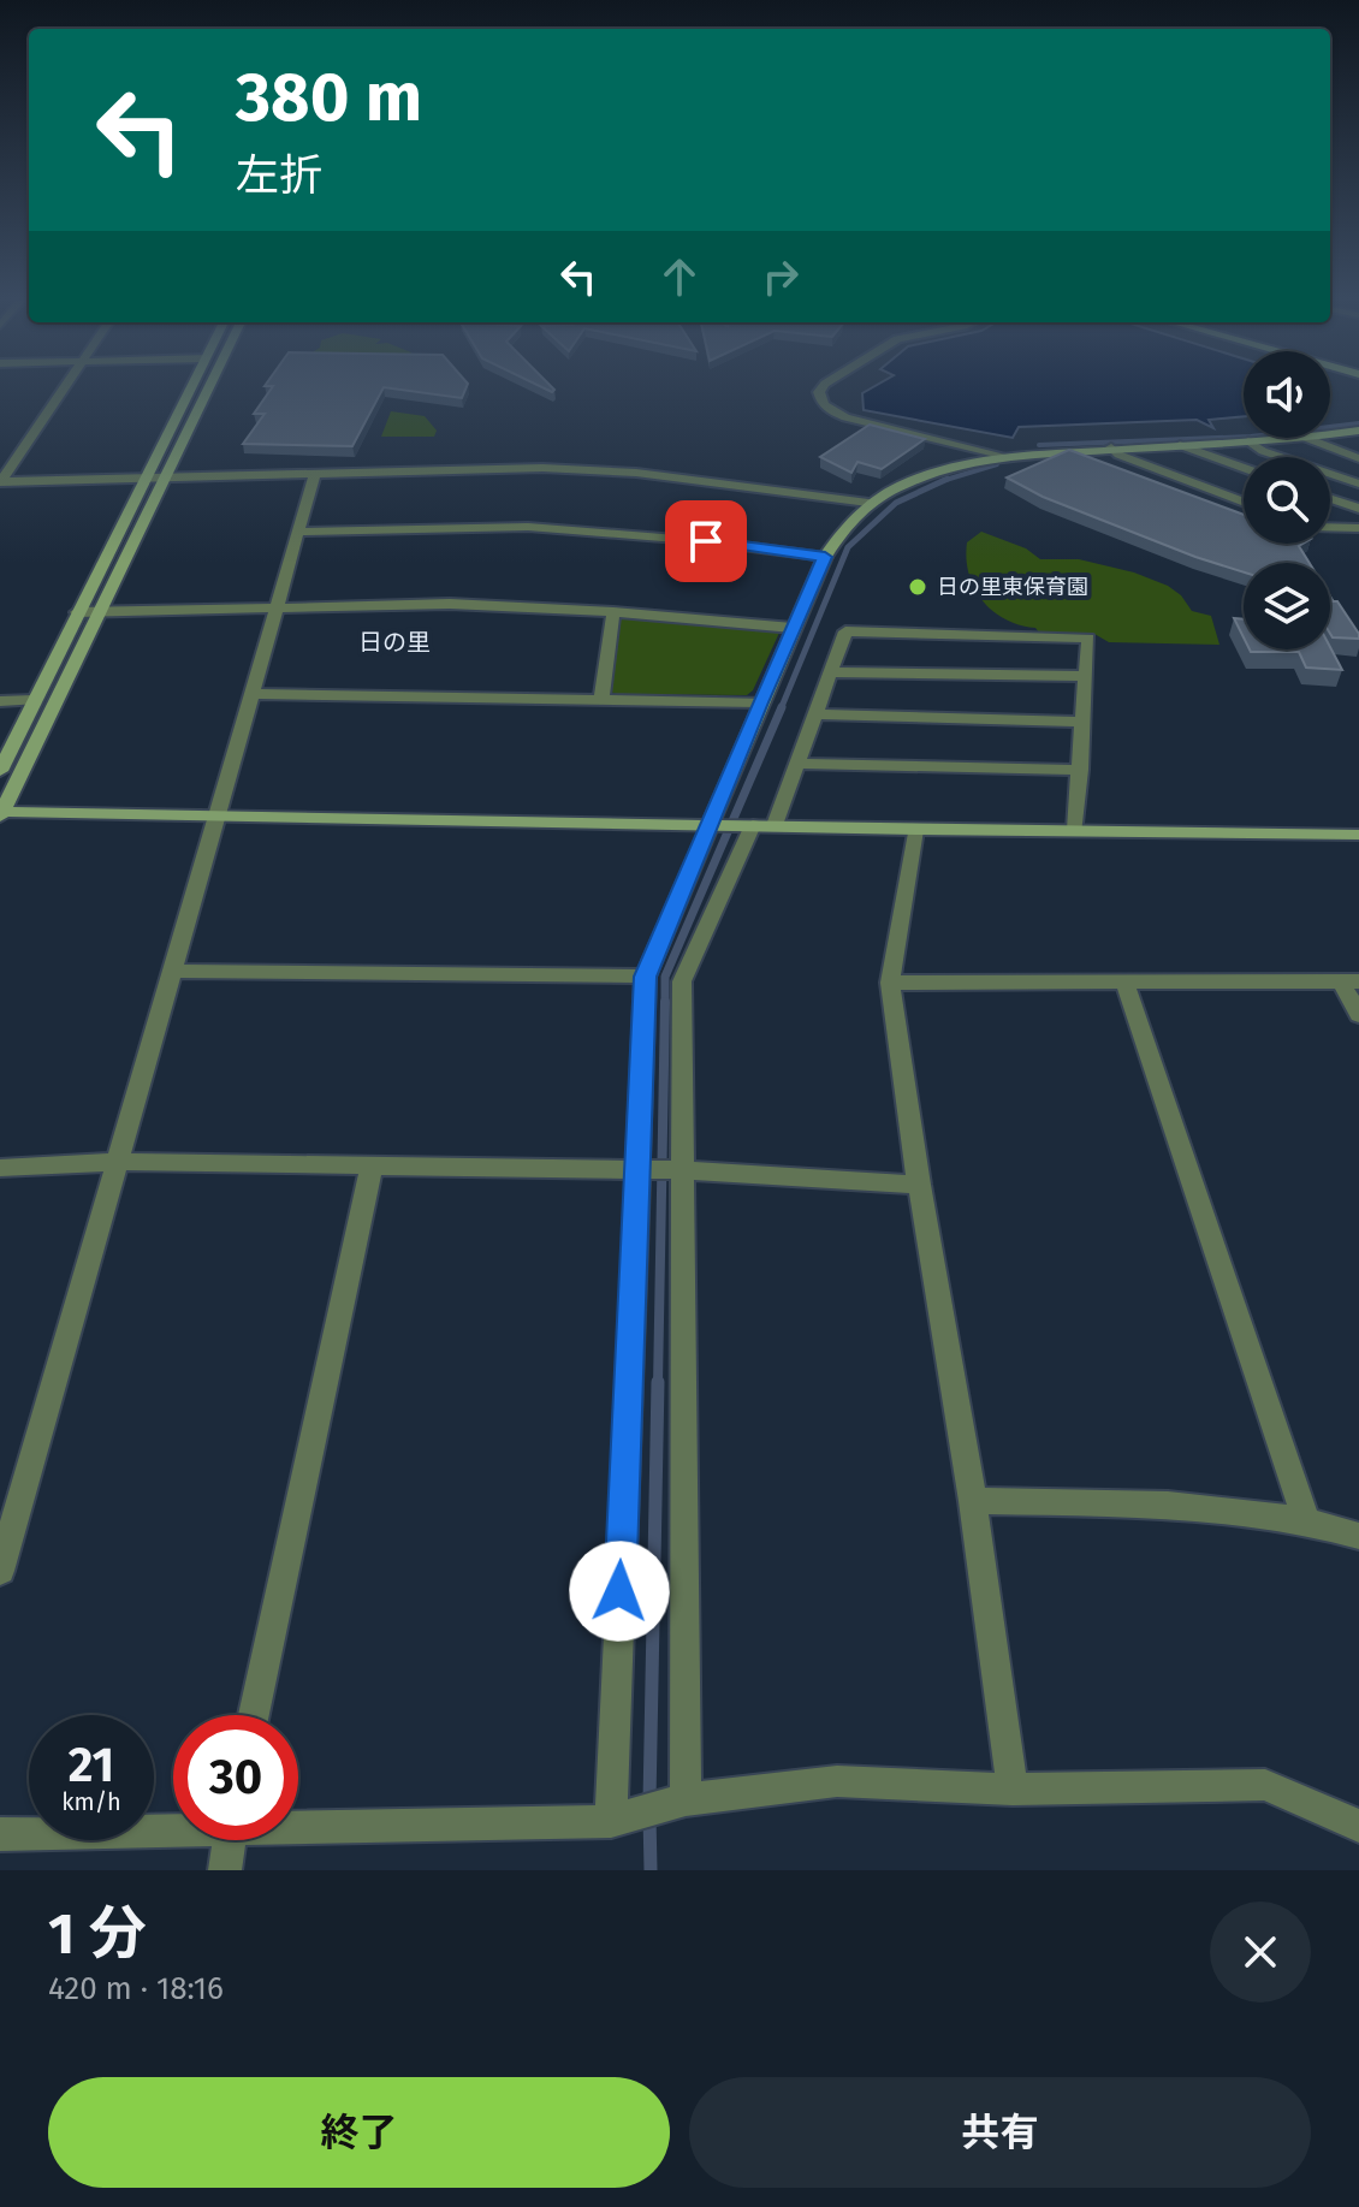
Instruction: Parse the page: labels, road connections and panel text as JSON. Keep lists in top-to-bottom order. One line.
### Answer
{"districts":["日の里"],"places":["日の里東保育園"],"page":{"turn":["380 m","左折"],"speed":"21 km/h","limit":"30","heading":["1 分","420 m · 18:16"],"buttons":["終了","共有"]}}
